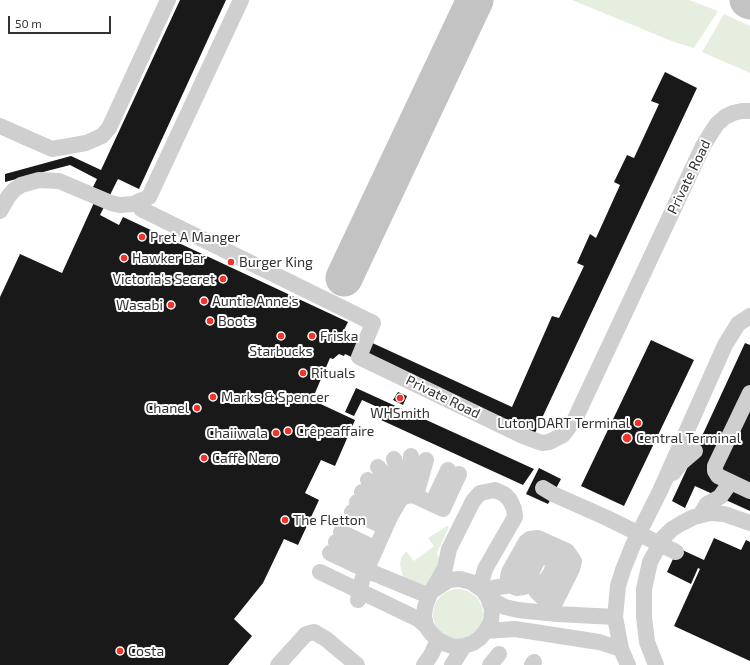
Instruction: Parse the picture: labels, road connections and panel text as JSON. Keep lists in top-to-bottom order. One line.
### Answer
{"streets":{"street":["Private Road"]},"places":["Pret A Manger","Hawker Bar","Burger King","Victoria's Secret","Auntie Anne's","Wasabi","Boots","Starbucks","Friska","Rituals","Marks & Spencer","WHSmith","Chanel","Luton DART Terminal","Crêpeaffaire","Chaiiwala","Central Terminal","Caffè Nero","The Fletton","Costa"],"scale_bar":"50 m"}
